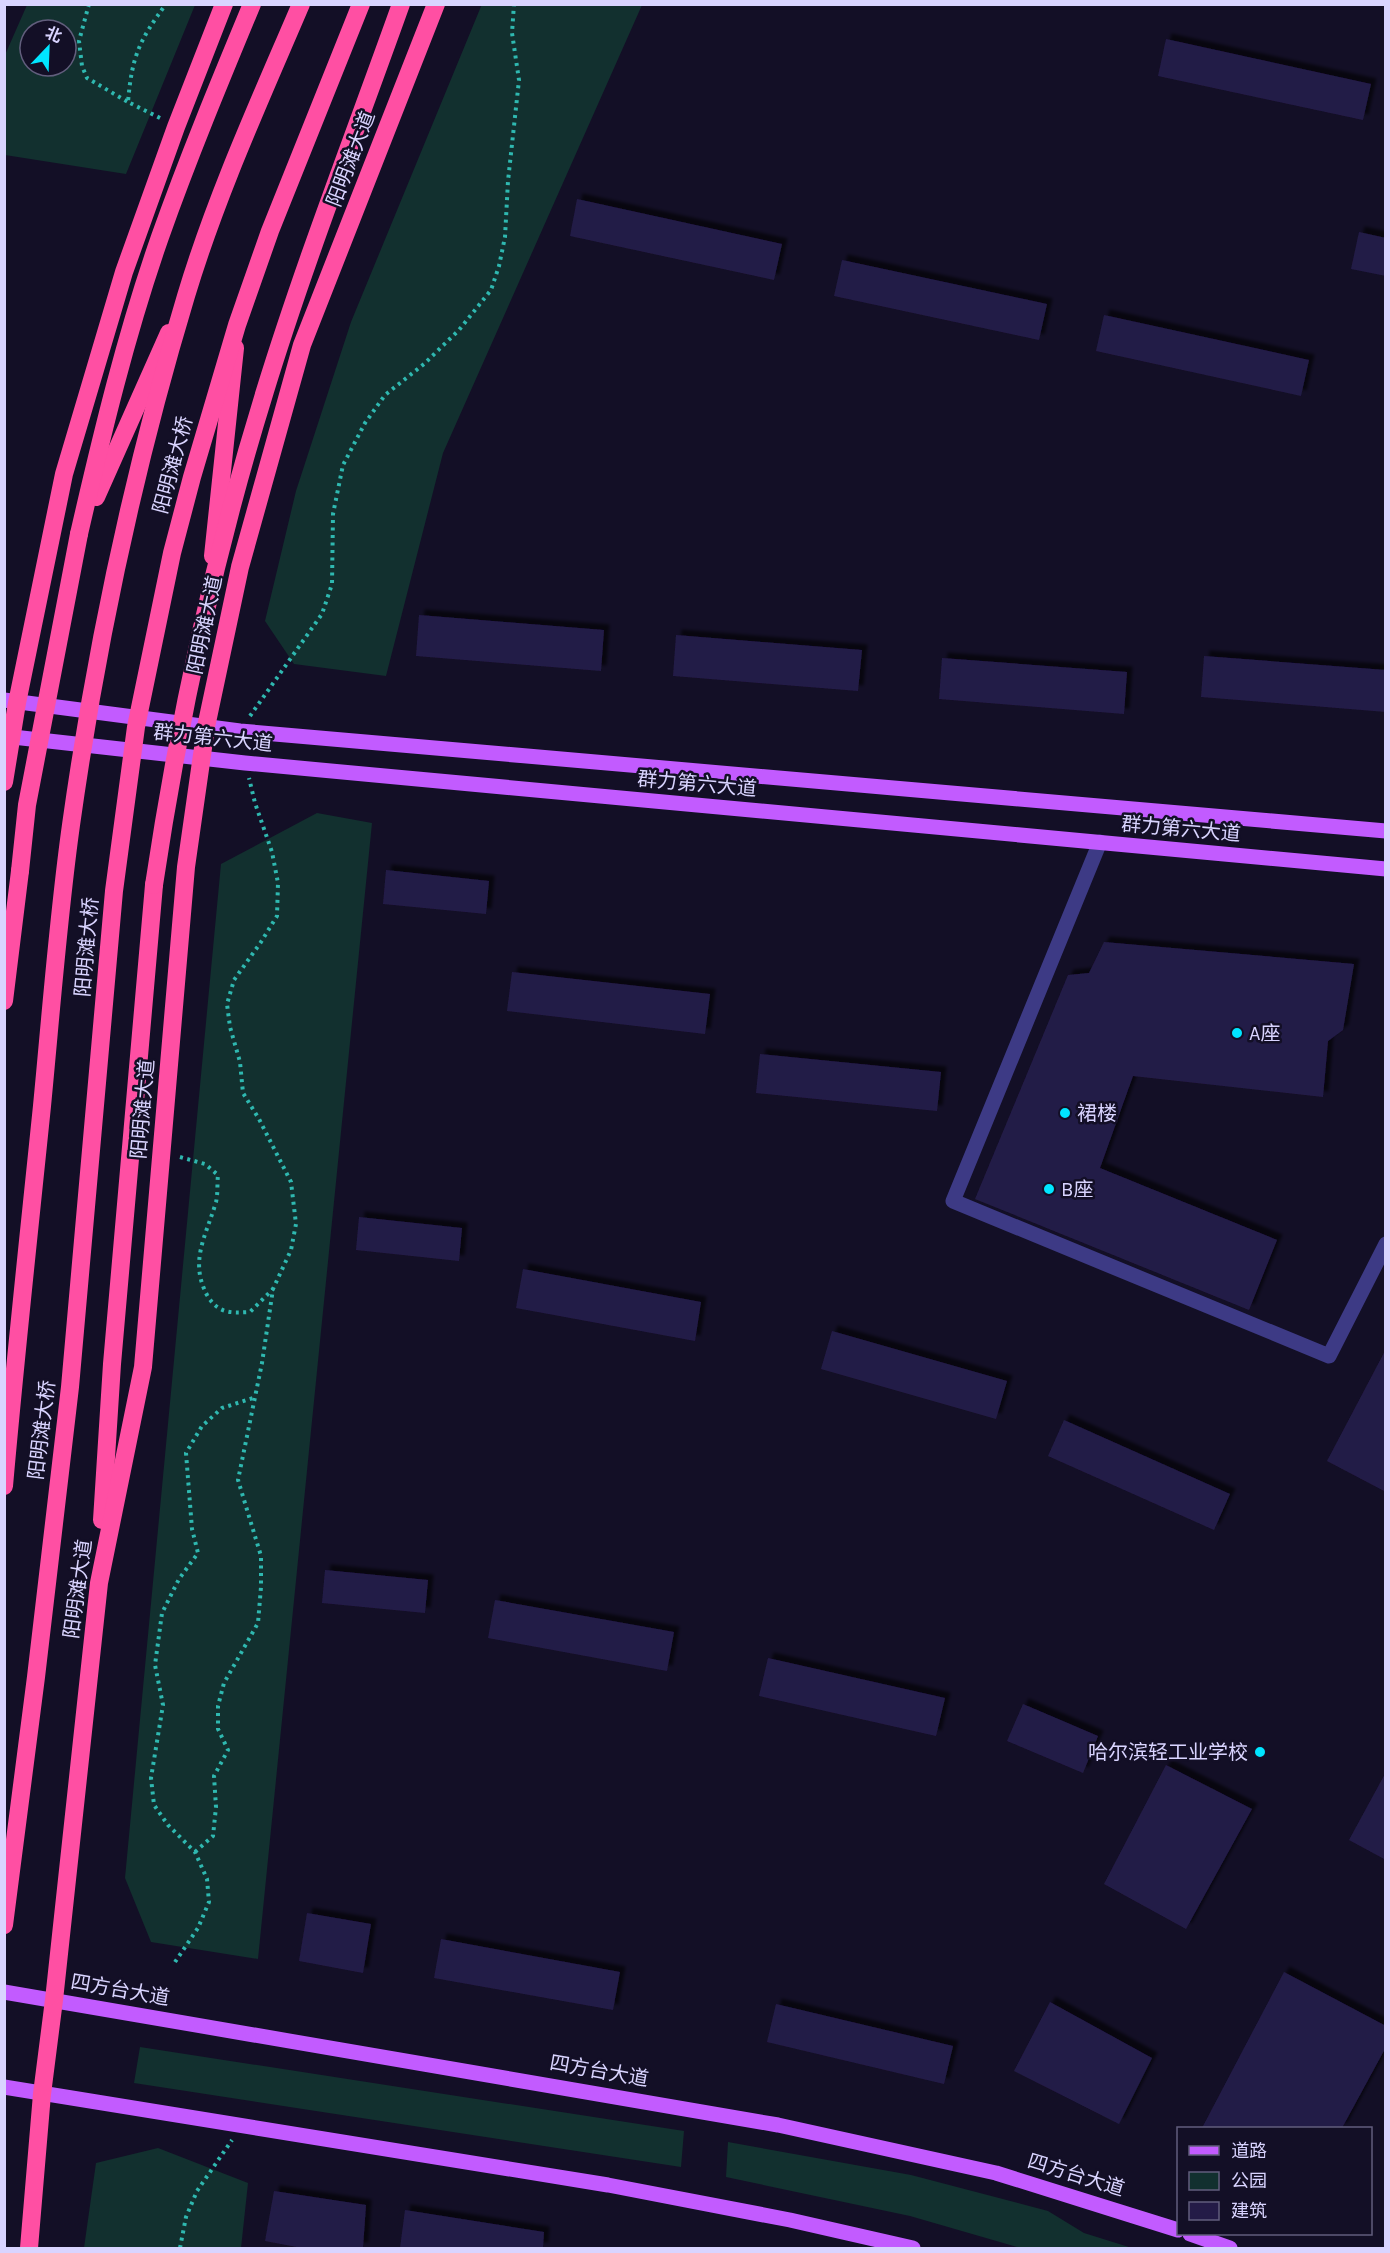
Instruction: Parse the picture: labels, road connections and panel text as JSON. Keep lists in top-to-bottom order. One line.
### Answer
{"streets":{"highway":["阳明滩大道","阳明滩大桥"],"main road":["群力第六大道","四方台大道"]},"crossings":[["阳明滩大道","群力第六大道"],["阳明滩大道","四方台大道"]],"places":["A座","裙楼","B座","哈尔滨轻工业学校"],"legend":["道路","公园","建筑"],"north":"top right"}
